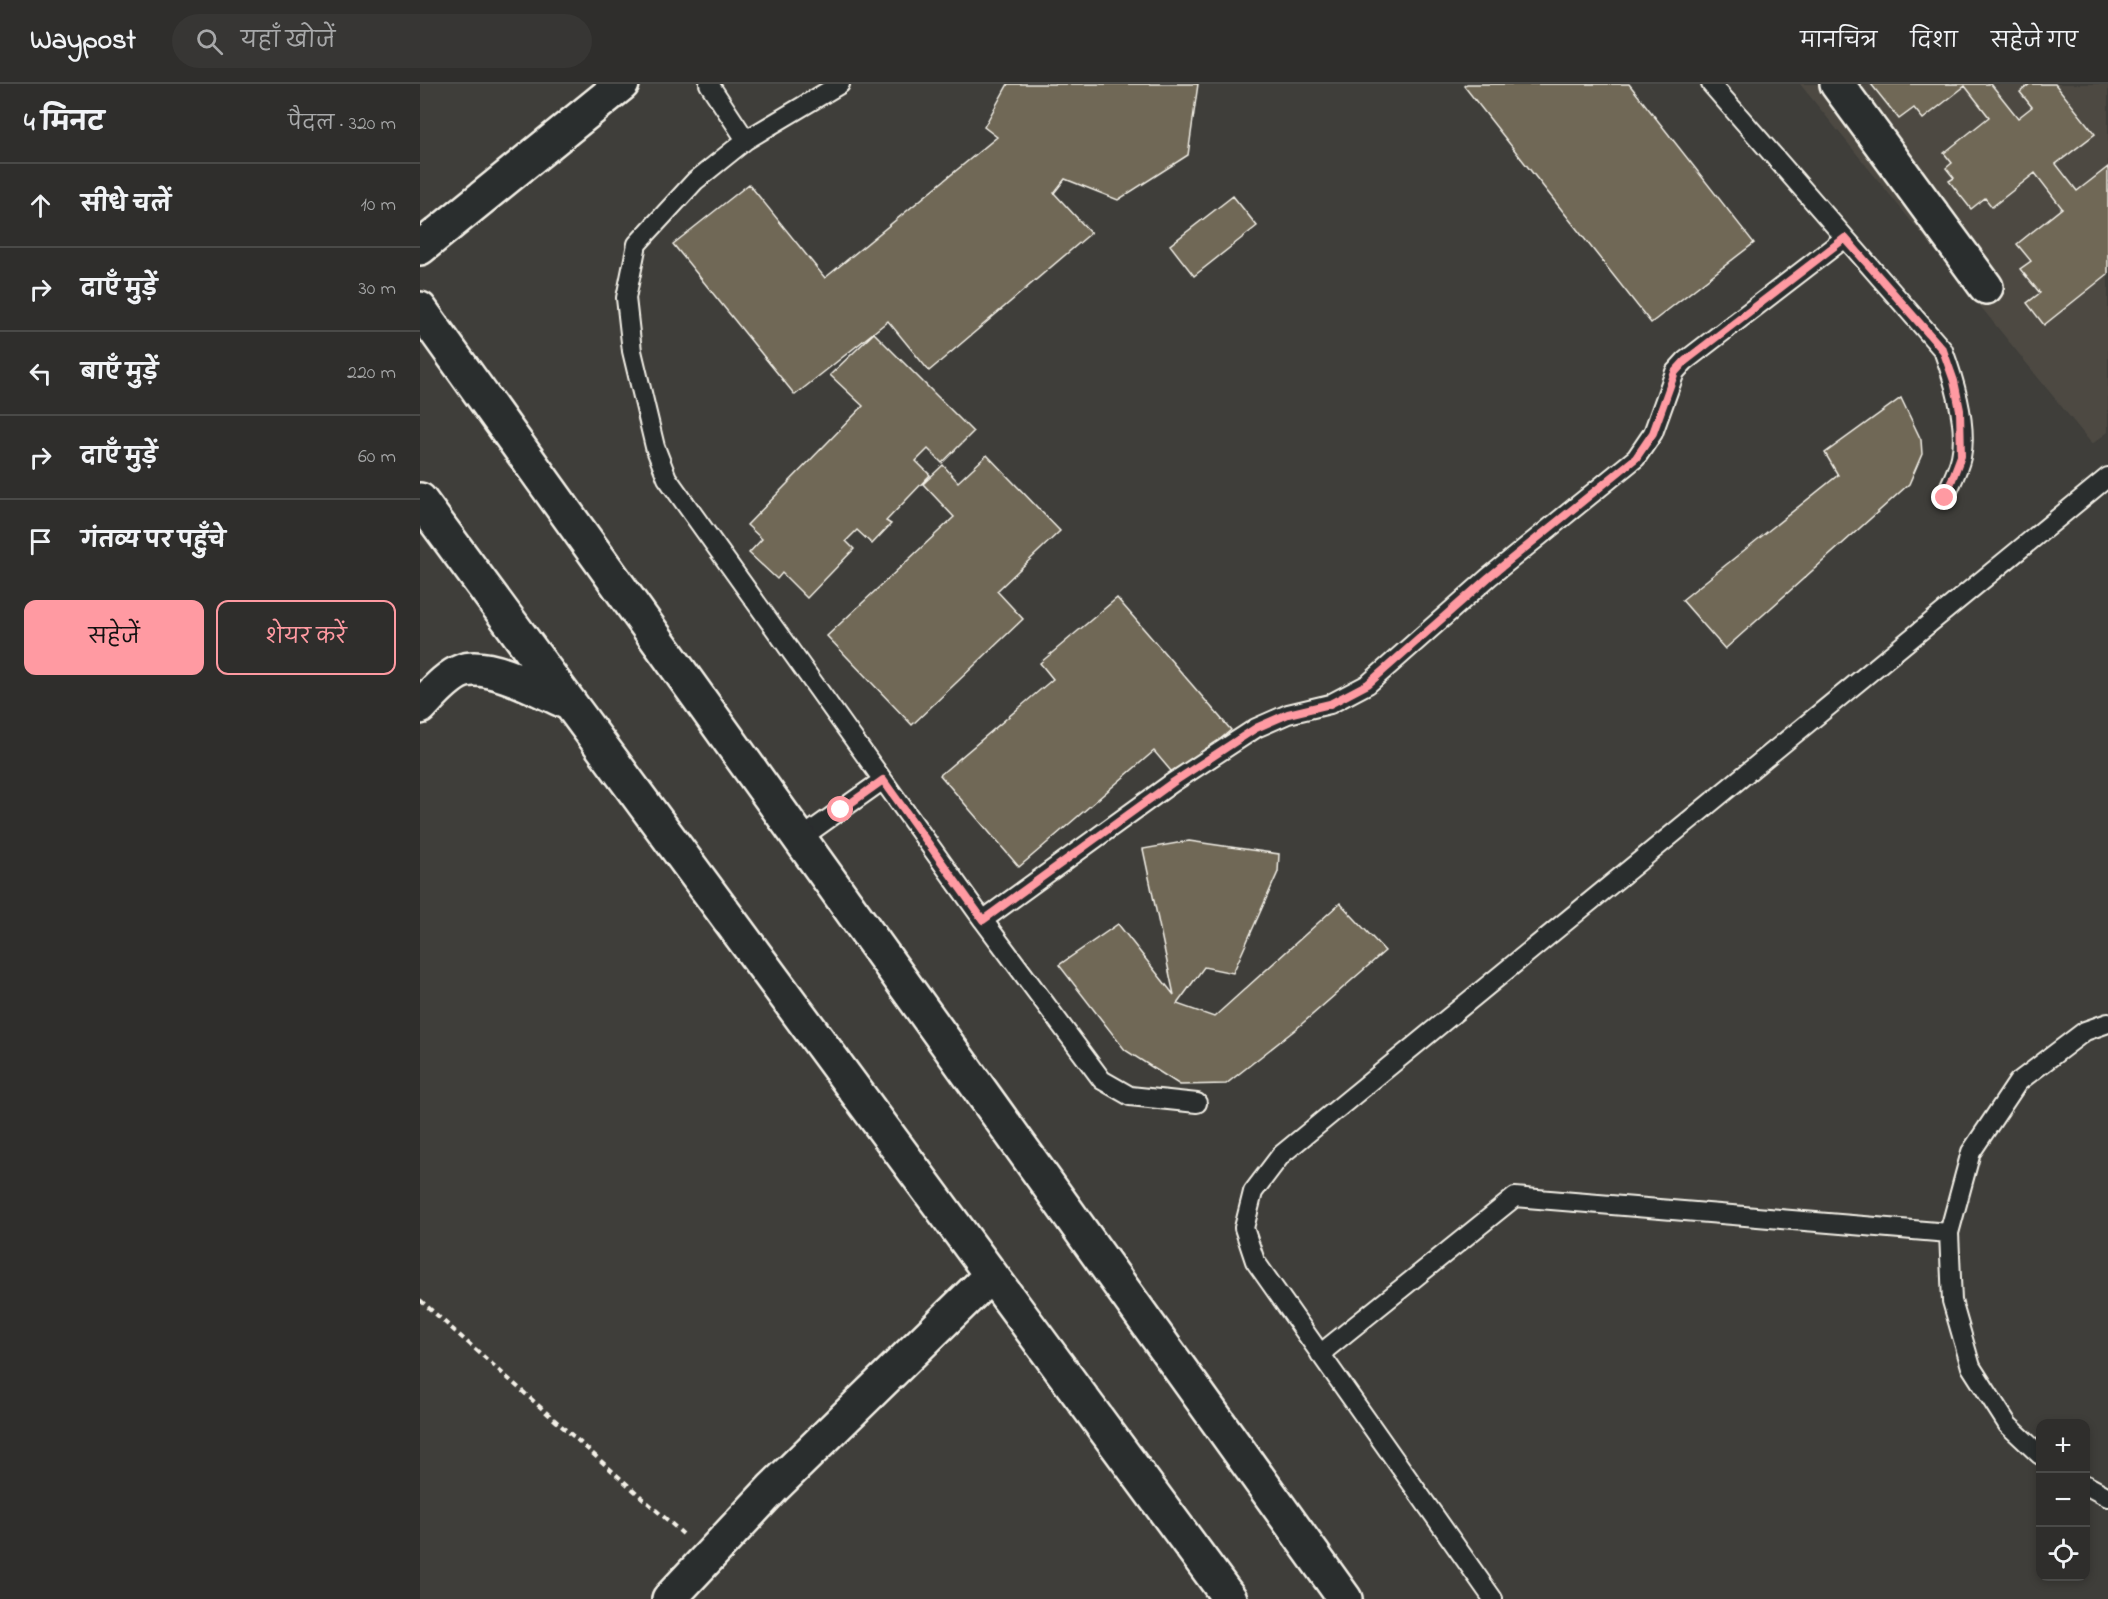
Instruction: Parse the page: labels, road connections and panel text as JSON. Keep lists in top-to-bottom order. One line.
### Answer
{"page":{"header":"Waypost","search":"यहाँ खोजें","nav":["मानचित्र","दिशा","सहेजे गए"],"heading":["4 मिनट","पैदल · 320 m"],"list":[["सीधे चलें","10 m"],["दाएँ मुड़ें","30 m"],["बाएँ मुड़ें","220 m"],["दाएँ मुड़ें","60 m"],"गंतव्य पर पहुँचे"],"buttons":["सहेजें","शेयर करें"],"map_buttons":["+","−"]}}
